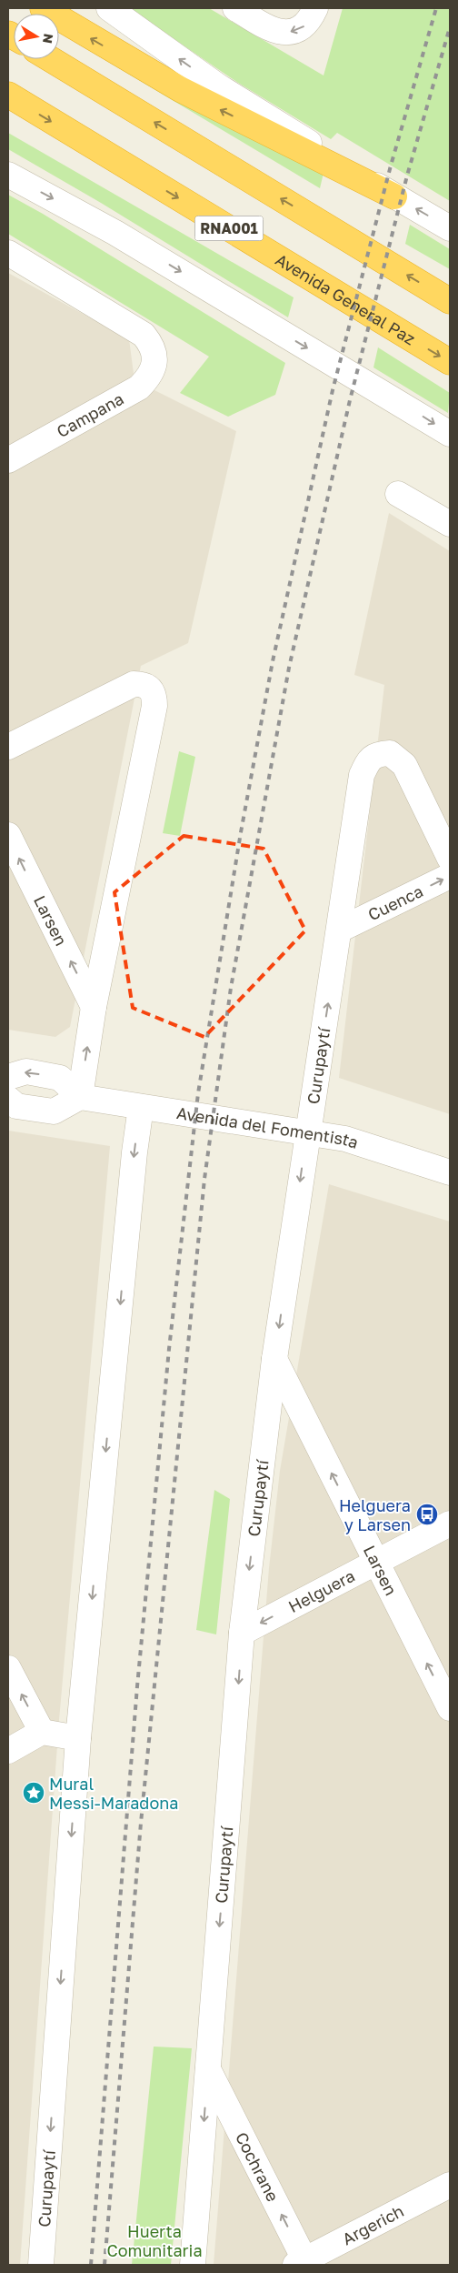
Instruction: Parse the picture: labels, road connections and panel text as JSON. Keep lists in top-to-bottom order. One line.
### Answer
{"streets":{"highway":["RNA001","Avenida General Paz"],"street":["Campana","Cuenca","Larsen","Curupaytí","Avenida del Fomentista","Helguera","Cochrane","Argerich"]},"crossings":[["Cuenca","Curupaytí"],["Larsen","Curupaytí"],["Larsen","Helguera"],["Curupaytí","Avenida del Fomentista"],["Curupaytí","Helguera"],["Curupaytí","Cochrane"],["Cochrane","Argerich"]],"one_way":["Cuenca","Larsen","Curupaytí","Helguera","Cochrane"],"parks":["Huerta Comunitaria"],"places":{"bus stop":["Helguera y Larsen"],"place":["Mural Messi-Maradona"]},"north":"right"}
